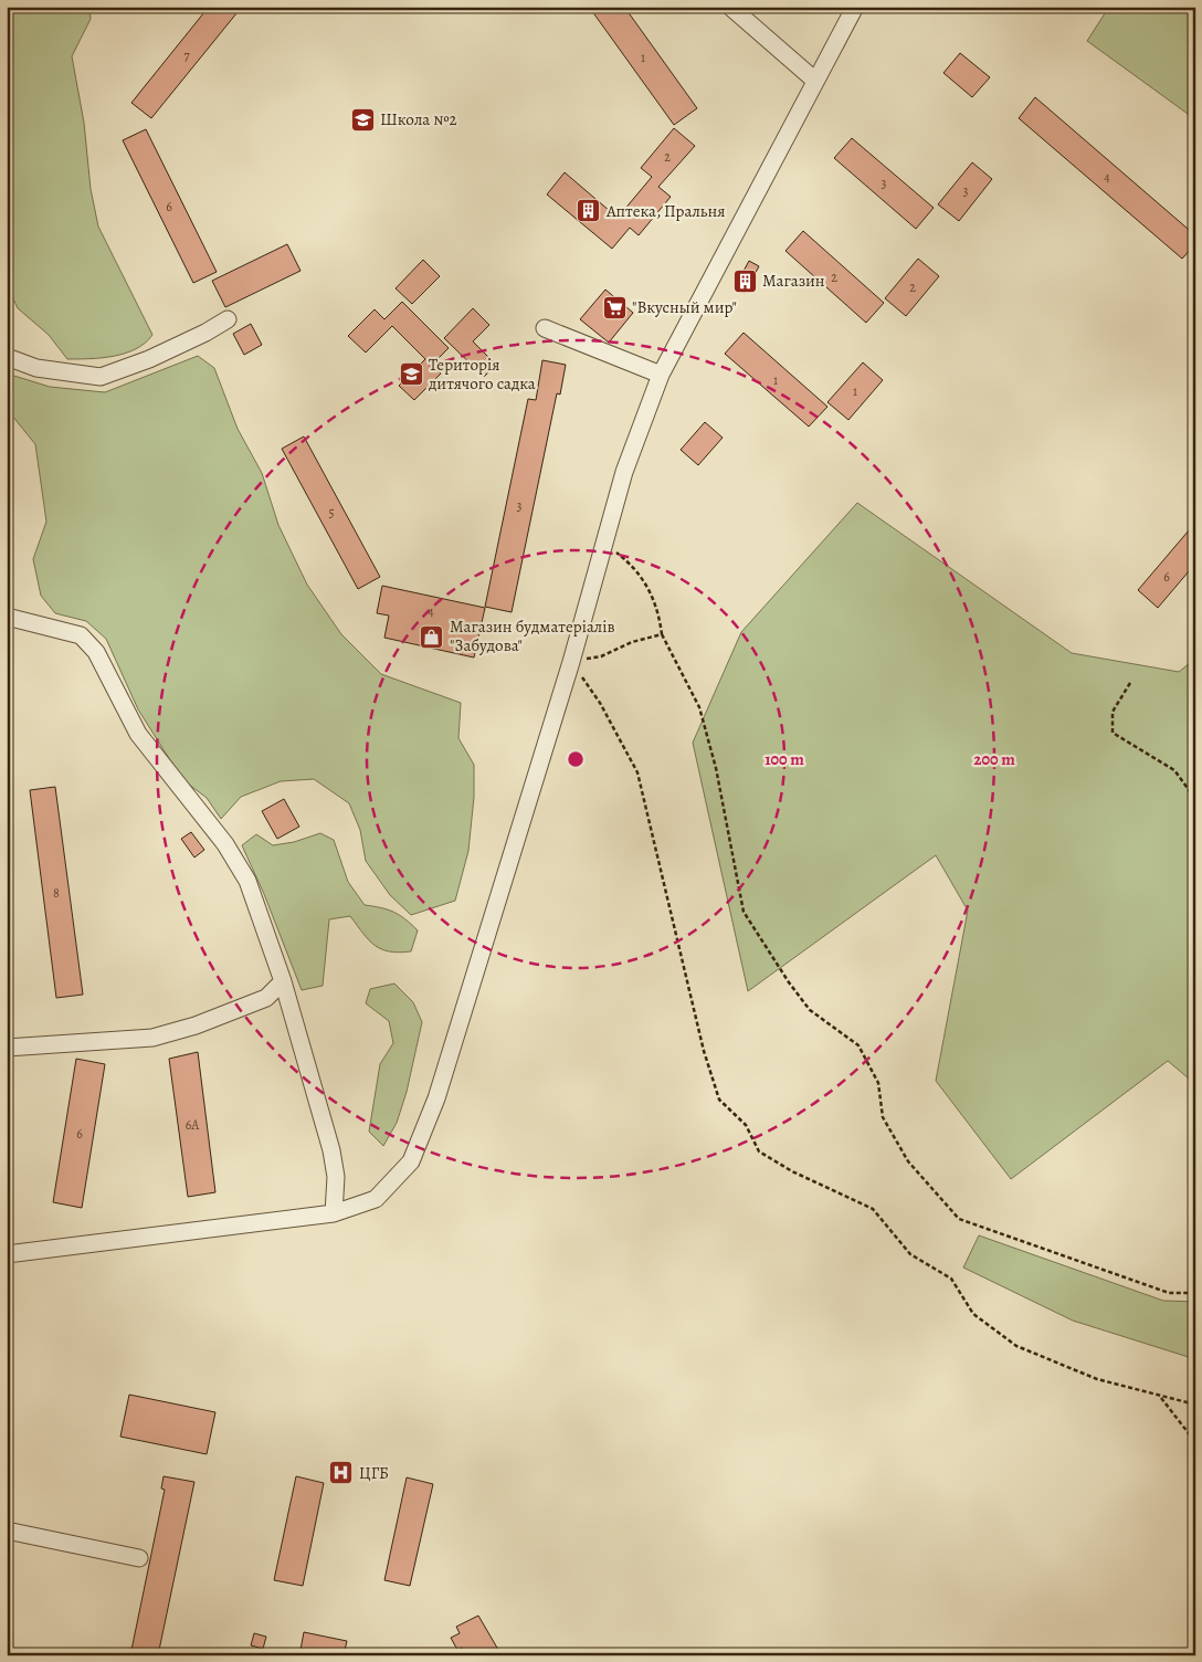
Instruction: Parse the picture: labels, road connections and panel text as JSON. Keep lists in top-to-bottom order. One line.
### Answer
{"places":{"school or university":["Школа №2","Територія дитячого садка"],"building":["Аптека, Пральня","Магазин"],"supermarket":["\"Вкусный мир\""],"shop":["Магазин будматеріалів \"Забудова\""],"hospital":["ЦГБ"]},"house_numbers":["7","1","2","4","3","3","6","2","2","1","1","3","5","6","4","8","6А","6"],"rings":["100 m","200 m"]}
